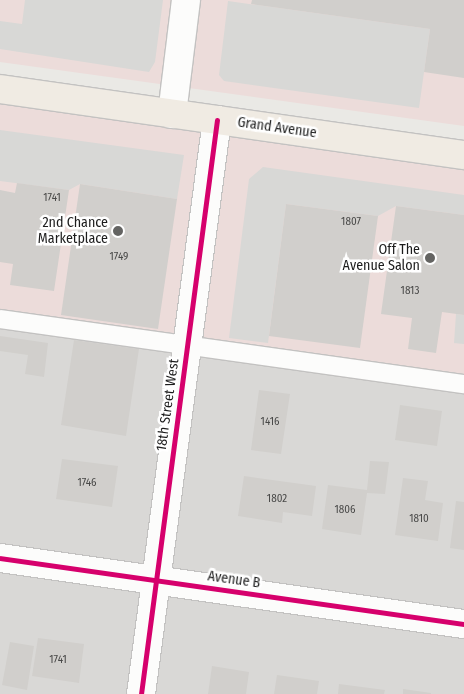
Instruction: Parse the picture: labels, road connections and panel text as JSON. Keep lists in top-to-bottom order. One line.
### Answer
{"streets":{"main road":["Grand Avenue"],"street":["18th Street West","Avenue B"]},"crossings":[["Grand Avenue","18th Street West"],["18th Street West","Avenue B"]],"places":["2nd Chance Marketplace","Off The Avenue Salon"],"house_numbers":["1741","1807","1749","1813","1416","1746","1802","1806","1810","1741"]}
